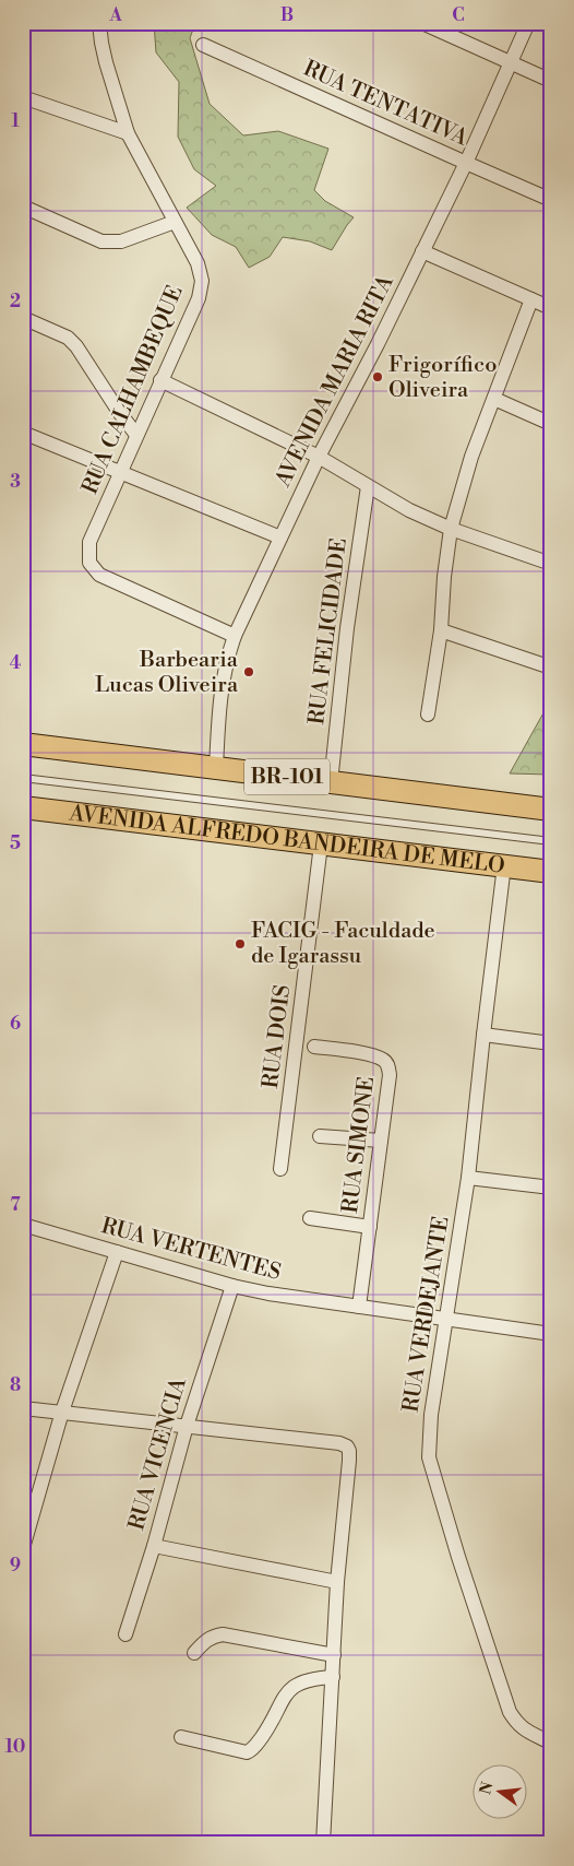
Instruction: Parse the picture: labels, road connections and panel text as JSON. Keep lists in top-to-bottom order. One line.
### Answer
{"streets":{"highway":["BR-101","AVENIDA ALFREDO BANDEIRA DE MELO"],"street":["RUA TENTATIVA","AVENIDA MARIA RITA","RUA CALHAMBEQUE","RUA FELICIDADE","RUA DOIS","RUA SIMONE","RUA VERTENTES","RUA VERDEJANTE","RUA VICENCIA"]},"crossings":[["RUA TENTATIVA","AVENIDA MARIA RITA"],["AVENIDA MARIA RITA","RUA CALHAMBEQUE"],["AVENIDA MARIA RITA","BR-101"],["RUA FELICIDADE","BR-101"],["AVENIDA ALFREDO BANDEIRA DE MELO","RUA DOIS"],["AVENIDA ALFREDO BANDEIRA DE MELO","RUA VERDEJANTE"],["RUA SIMONE","RUA VERTENTES"],["RUA VERTENTES","RUA VERDEJANTE"],["RUA VERTENTES","RUA VICENCIA"]],"places":["Frigorífico Oliveira","Barbearia Lucas Oliveira","FACIG - Faculdade de Igarassu"],"north":"left","grid":{"columns":["A","B","C"],"rows":["1","2","3","4","5","6","7","8","9","10"]}}
